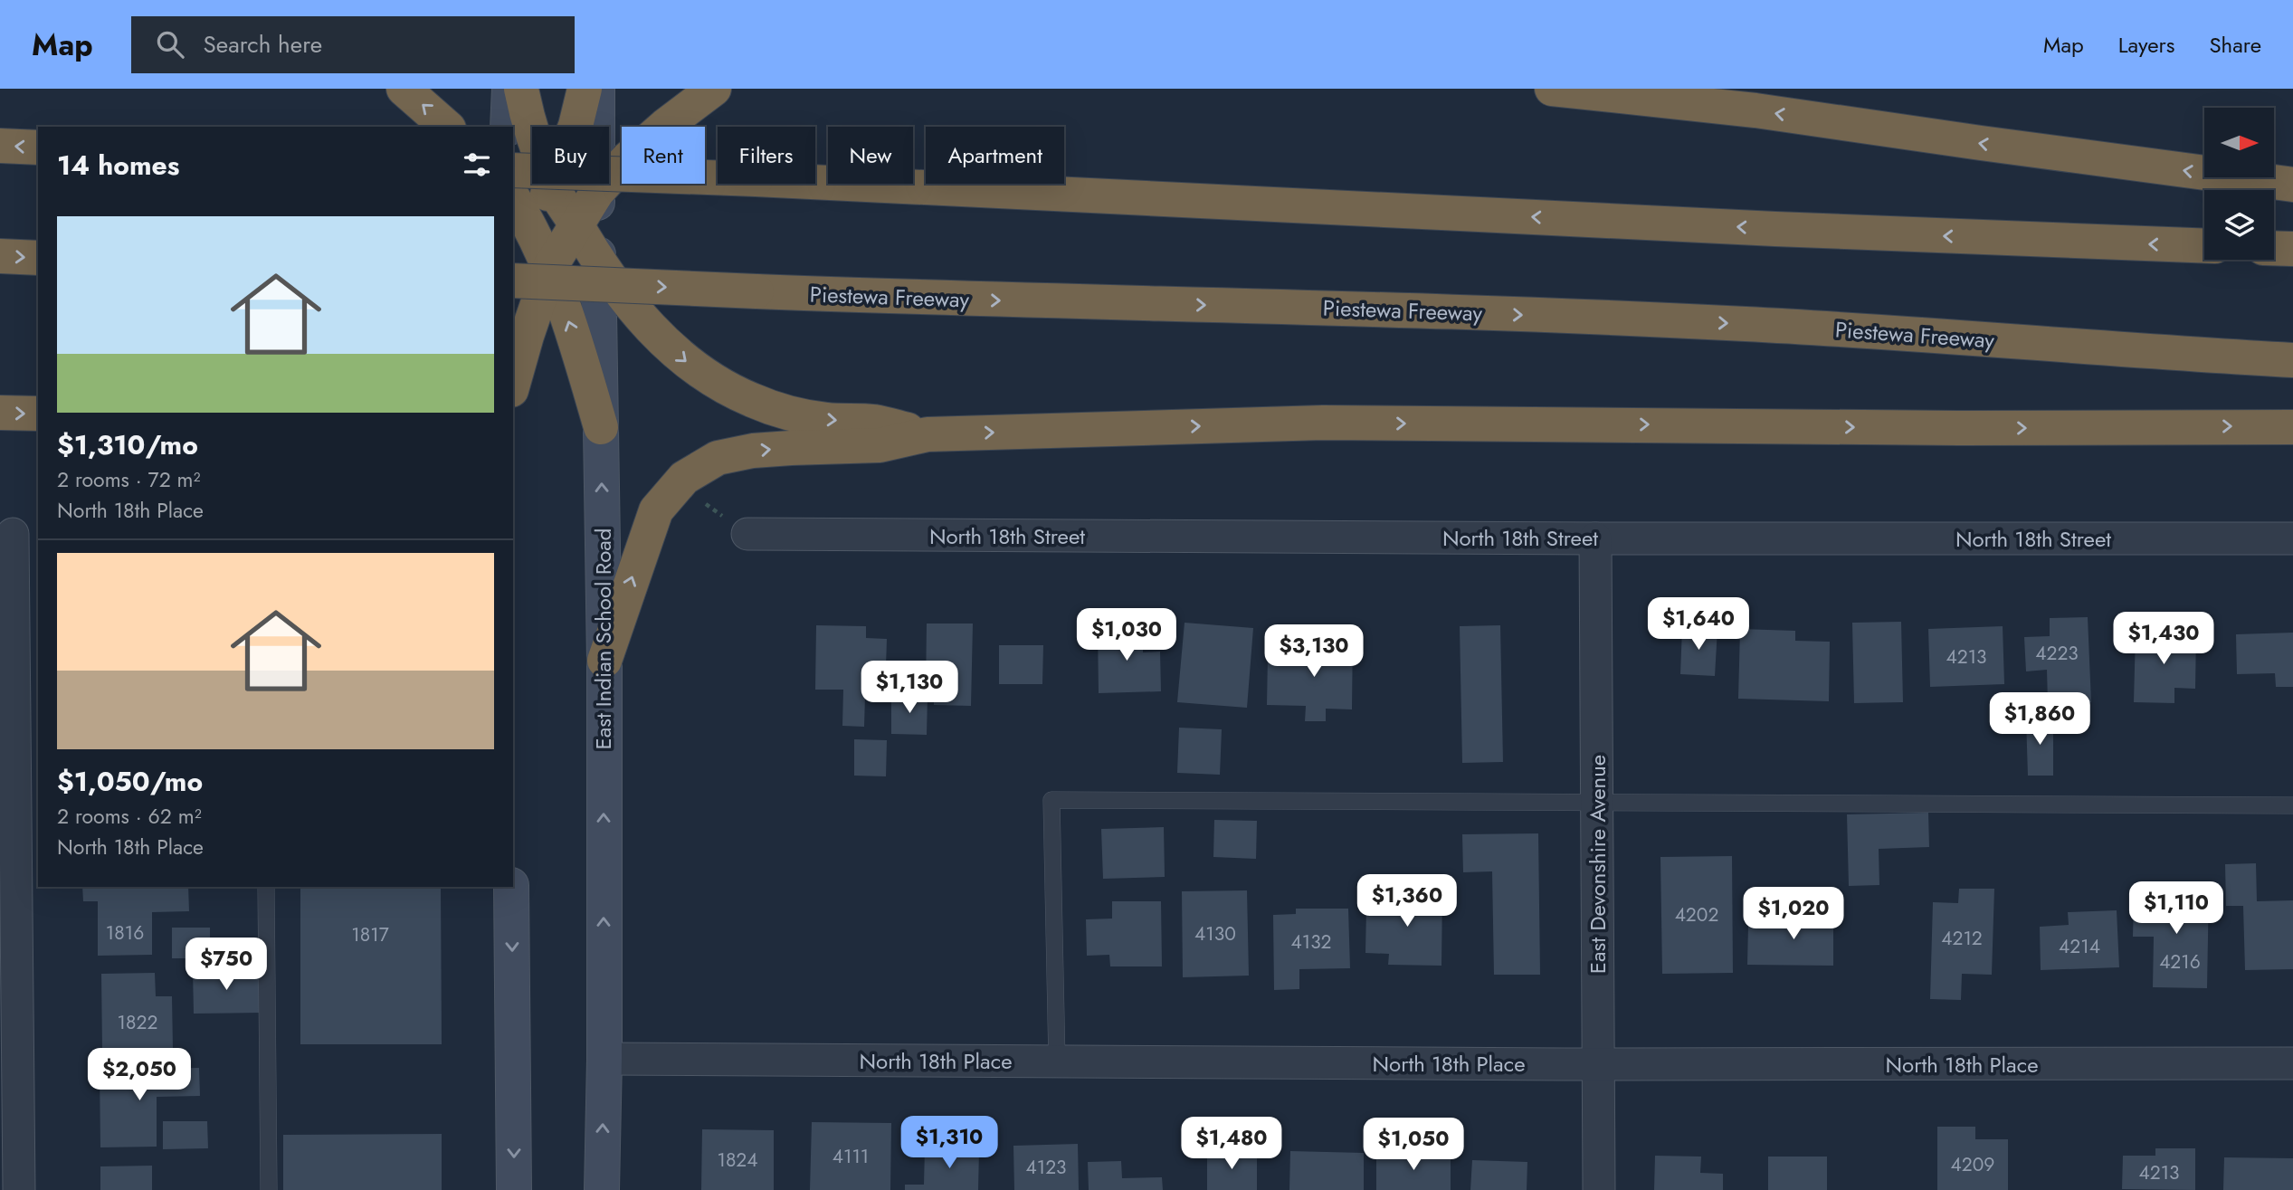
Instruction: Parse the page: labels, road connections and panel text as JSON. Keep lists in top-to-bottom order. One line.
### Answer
{"streets":{"highway":["Piestewa Freeway"],"main road":["East Indian School Road"],"street":["North 18th Street","East Devonshire Avenue","North 18th Place"]},"crossings":[["North 18th Street","East Devonshire Avenue"],["East Indian School Road","North 18th Place"],["East Devonshire Avenue","North 18th Place"]],"house_numbers":["4223","4213","4202","1816","4130","1817","4212","4132","4214","4216","1822","4111","1824","4209","4123","4213"],"north":"right","page":{"header":"Map","search":"Search here","nav":["Map","Layers","Share"],"chip":["Buy","Rent","Filters","New","Apartment"],"heading":"14 homes","list":[{"name":"$1,310/mo","note":"2 rooms · 72 m² · North 18th Place"},{"name":"$1,050/mo","note":"2 rooms · 62 m² · North 18th Place"}],"price":["$1,640","$1,030","$1,430","$3,130","$1,130","$1,860","$1,360","$1,110","$1,020","$750","$2,050","$1,310","$1,480","$1,050"]}}
